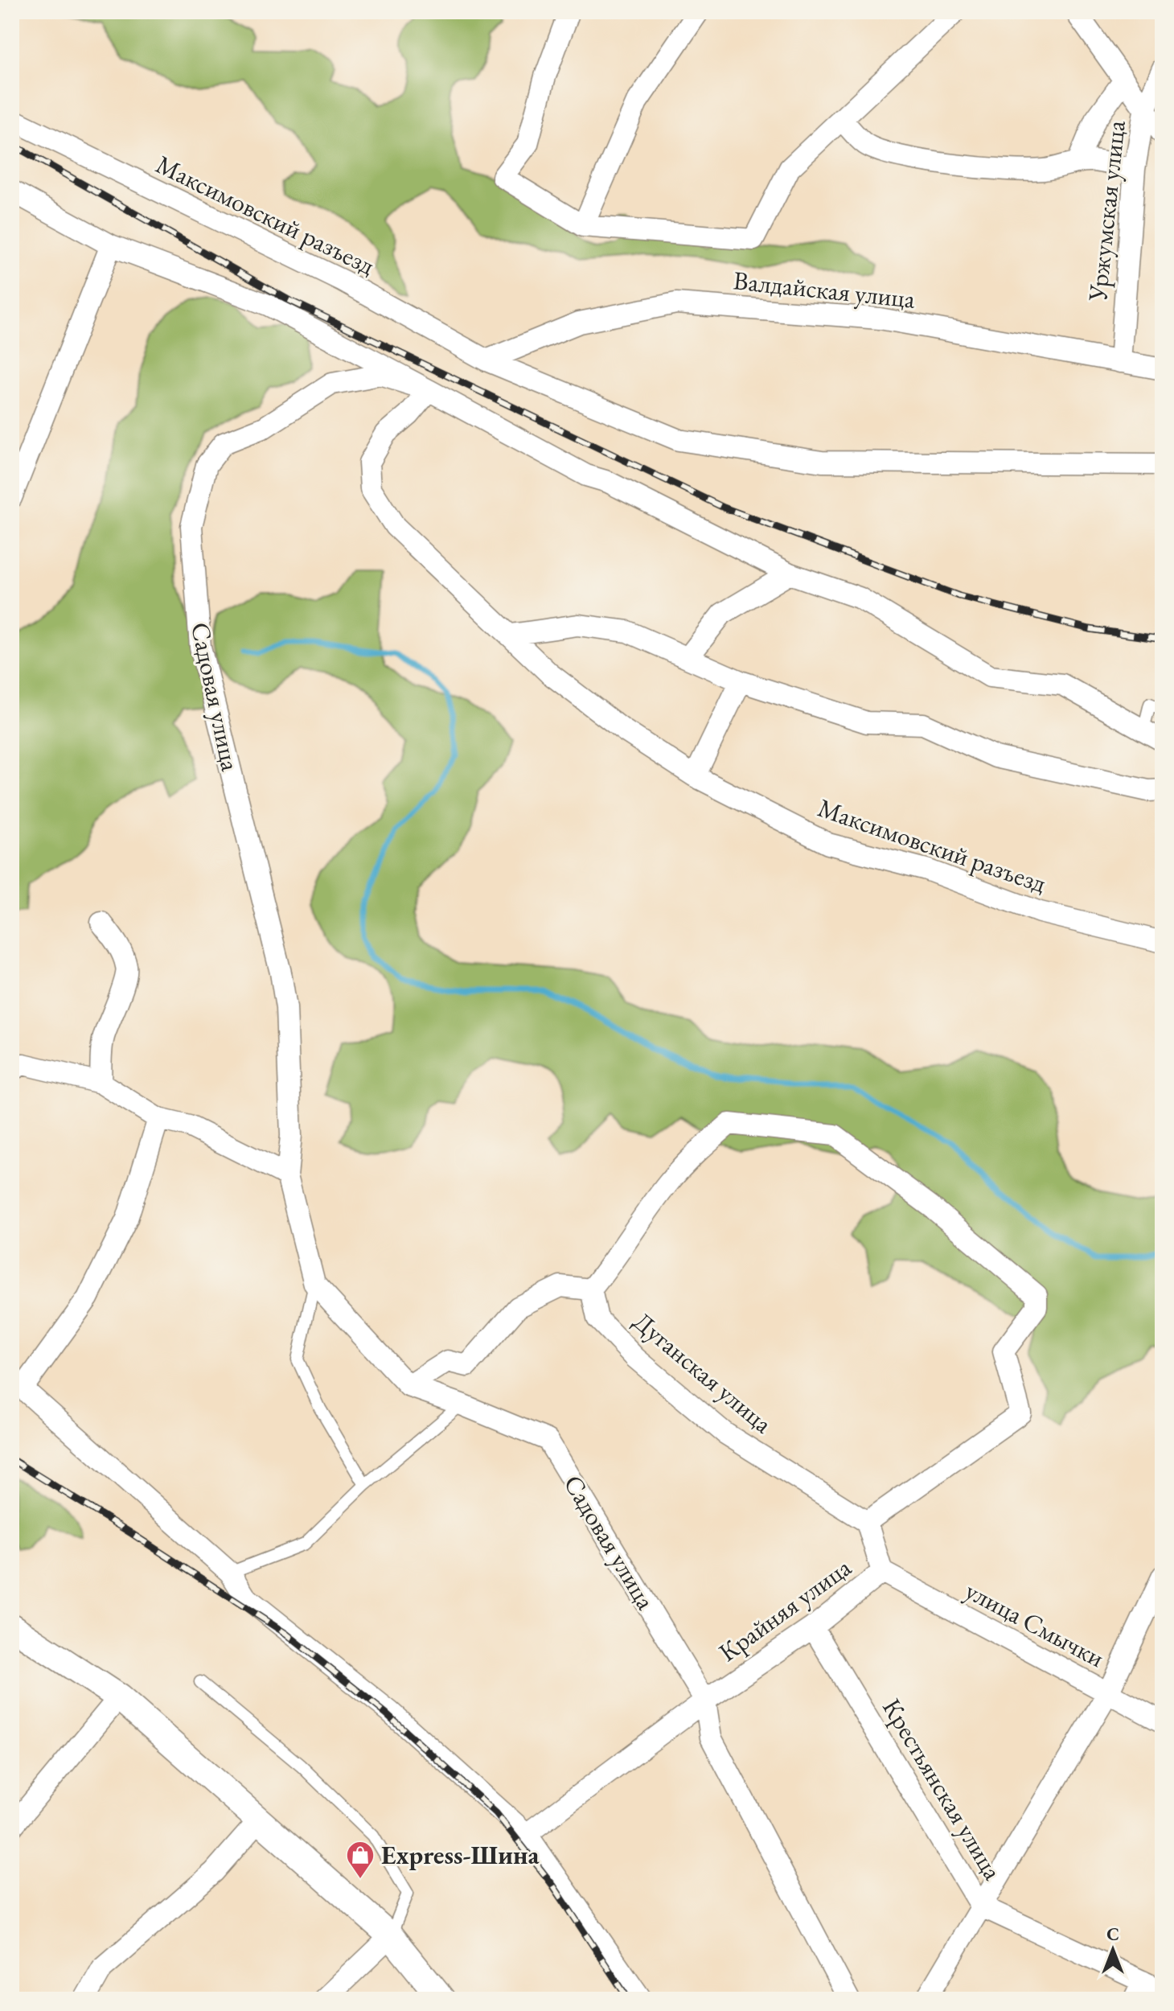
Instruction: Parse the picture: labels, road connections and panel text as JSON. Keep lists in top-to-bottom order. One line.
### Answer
{"streets":{"street":["Уржумская улица","Максимовский разъезд","Валдайская улица","Садовая улица","Дуганская улица","Крайняя улица","улица Смычки","Крестьянская улица"]},"crossings":[["Уржумская улица","Валдайская улица"],["Максимовский разъезд","Валдайская улица"],["Максимовский разъезд","Садовая улица"],["Садовая улица","Крайняя улица"],["Дуганская улица","Крайняя улица"],["Крайняя улица","улица Смычки"],["Крайняя улица","Крестьянская улица"]],"places":{"shop":["Express-Шина"]},"north":"top"}
